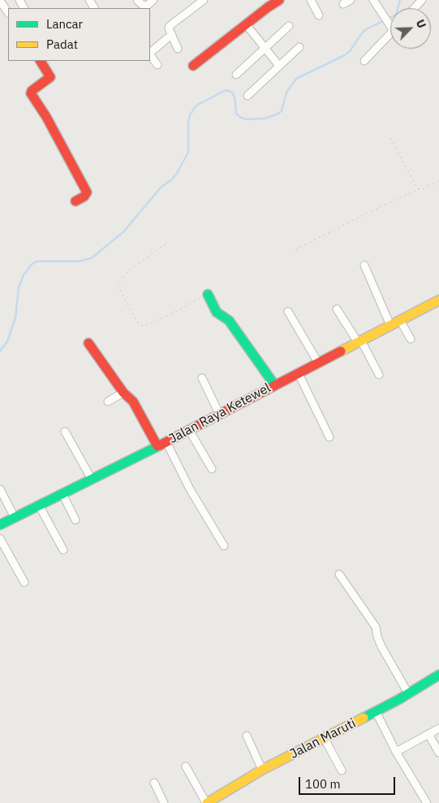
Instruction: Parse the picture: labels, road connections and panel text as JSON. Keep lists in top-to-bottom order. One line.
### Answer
{"streets":{"street":["Jalan Raya Ketewel","Jalan Maruti"]},"legend":["Lancar","Padat"],"scale_bar":"100 m","north":"top right"}
